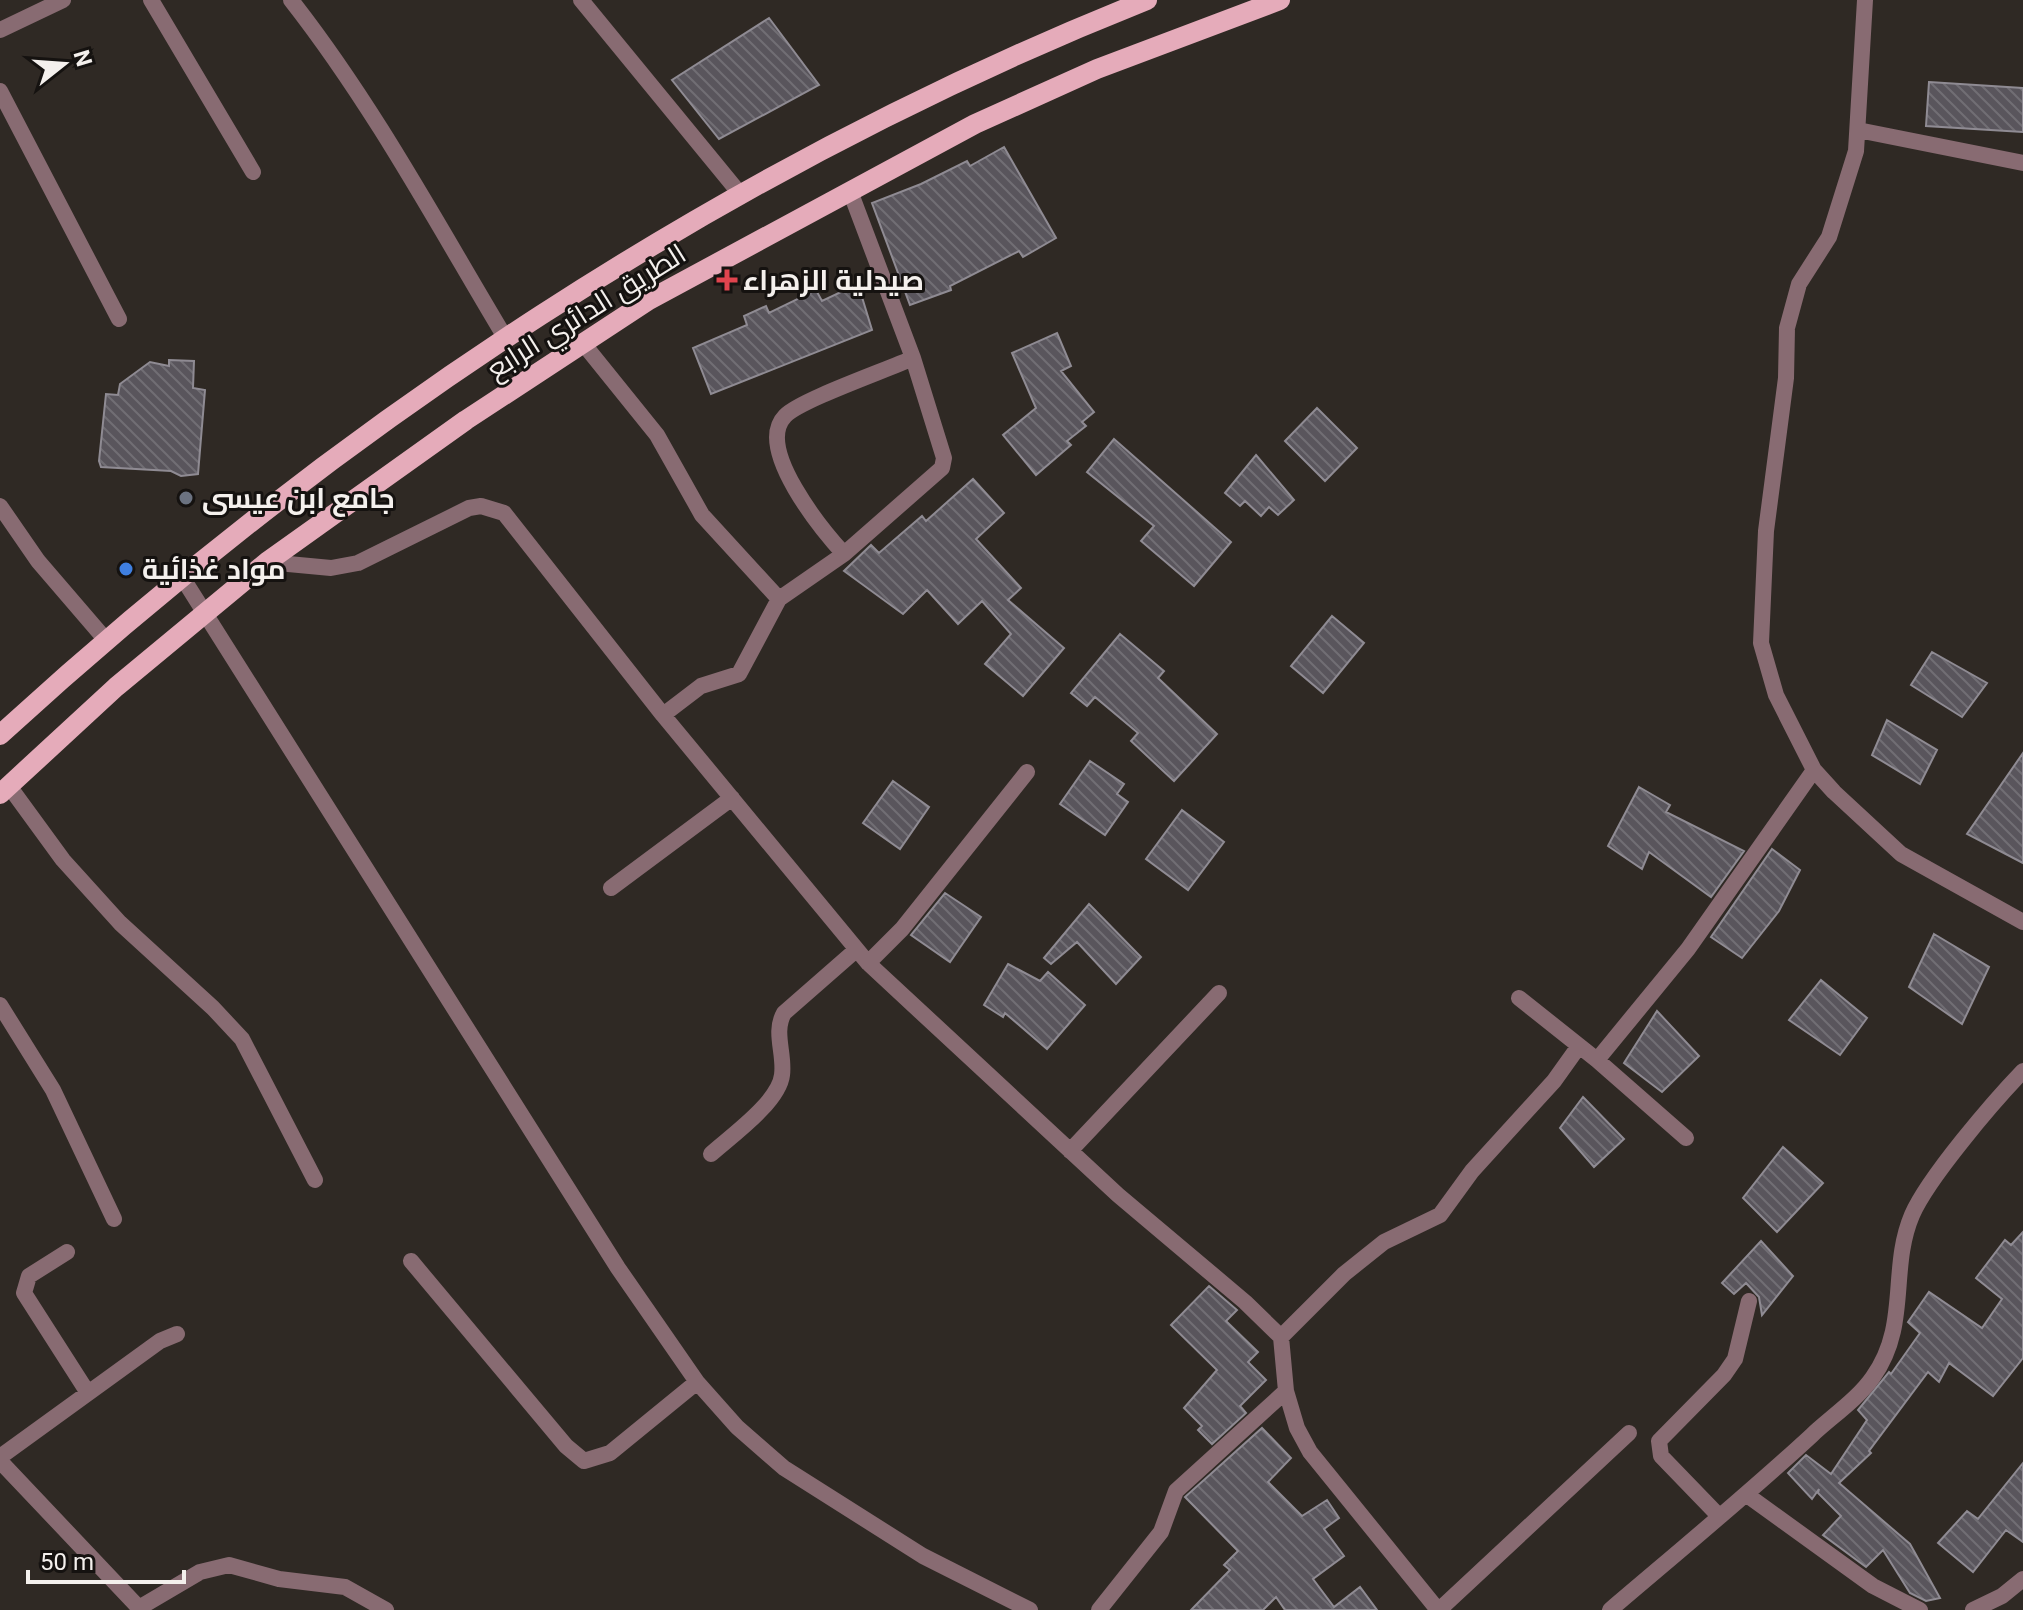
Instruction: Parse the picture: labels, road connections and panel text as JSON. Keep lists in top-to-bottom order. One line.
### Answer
{"streets":{"main road":["الطريق الدائري الرابع"]},"places":{"health":["صيدلية الزهراء"],"other":["جامع ابن عيسى","مواد غذائية"]},"scale_bar":"50 m","north":"right"}
